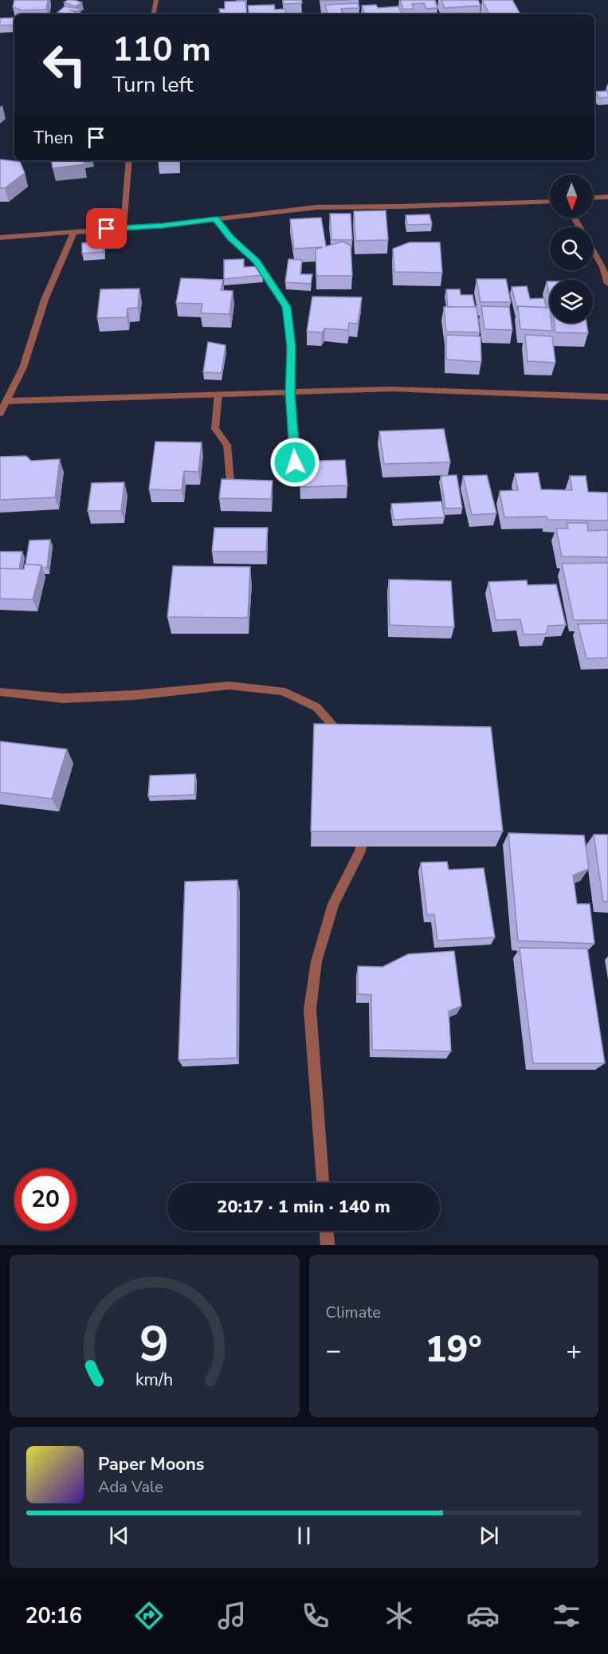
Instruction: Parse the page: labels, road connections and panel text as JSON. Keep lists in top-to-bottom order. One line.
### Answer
{"north":"bottom","page":{"turn":["110 m","Turn left"],"then":"Then","limit":"20","trip":"20:17 · 1 min · 140 m","tile":"Climate","heat":["−","19°","+"],"song":["Paper Moons","Ada Vale"],"tabs":"20:16","gauge":["9","km/h"]}}
